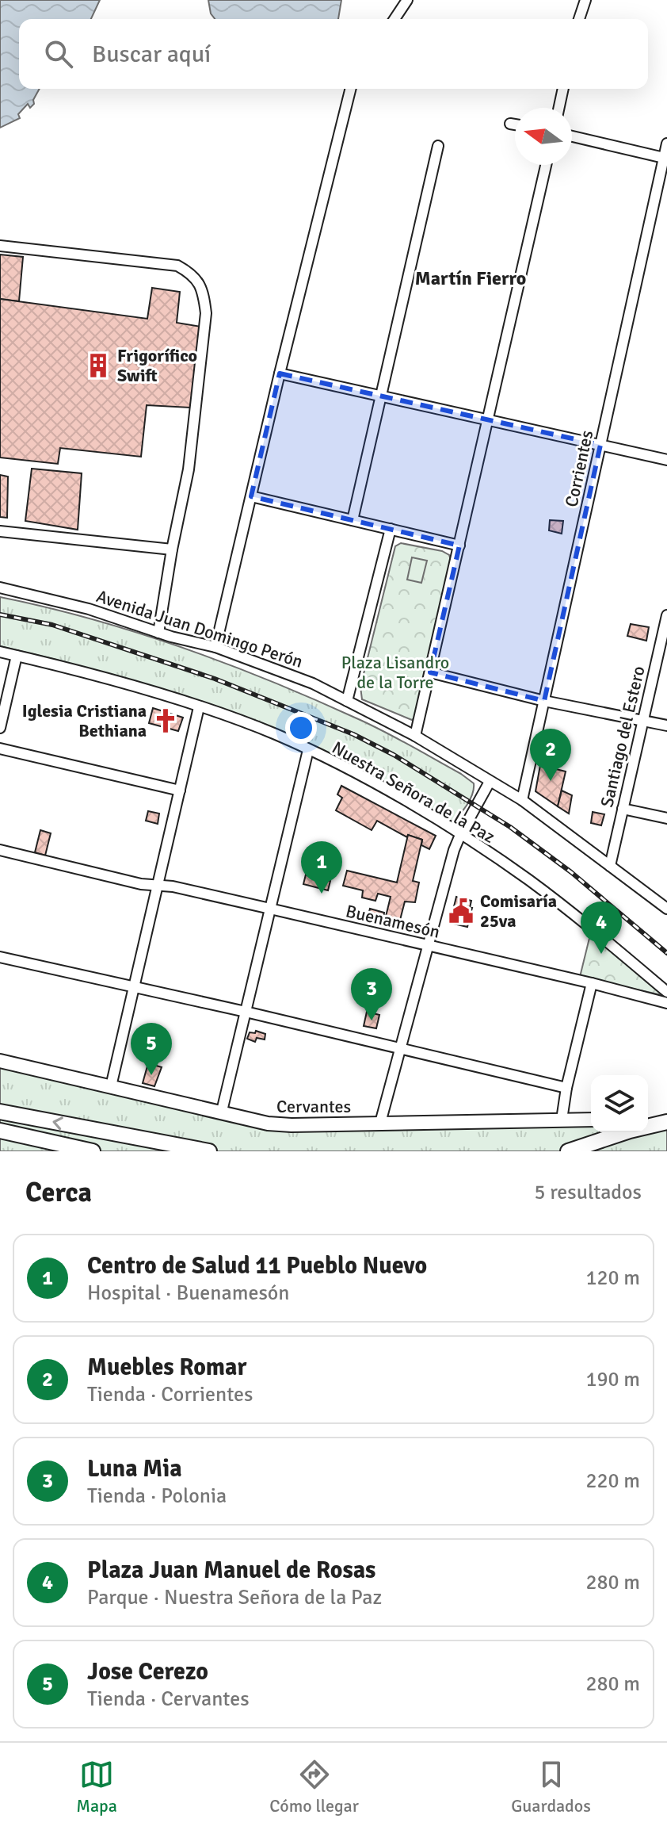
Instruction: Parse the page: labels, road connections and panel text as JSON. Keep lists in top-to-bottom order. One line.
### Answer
{"streets":{"main road":["Cervantes"],"street":["Corrientes","Avenida Juan Domingo Perón","Santiago del Estero","Nuestra Señora de la Paz","Buenamesón"]},"crossings":[["Corrientes","Avenida Juan Domingo Perón"],["Avenida Juan Domingo Perón","Santiago del Estero"]],"districts":["Martín Fierro"],"parks":["Plaza Lisandro de la Torre"],"places":{"building":["Frigorífico Swift"],"church":["Iglesia Cristiana Bethiana"],"public building":["Comisaría 25va"]},"north":"left","page":{"search":"Buscar aquí","pins":["2","1","4","3","5"],"heading":["Cerca","5 resultados"],"list":[{"mark":"1","name":"Centro de Salud 11 Pueblo Nuevo","note":"Hospital · Buenamesón","value":"120 m"},{"mark":"2","name":"Muebles Romar","note":"Tienda · Corrientes","value":"190 m"},{"mark":"3","name":"Luna Mia","note":"Tienda · Polonia","value":"220 m"},{"mark":"4","name":"Plaza Juan Manuel de Rosas","note":"Parque · Nuestra Señora de la Paz","value":"280 m"},{"mark":"5","name":"Jose Cerezo","note":"Tienda · Cervantes","value":"280 m"}],"nav":["Mapa","Cómo llegar","Guardados"]}}
